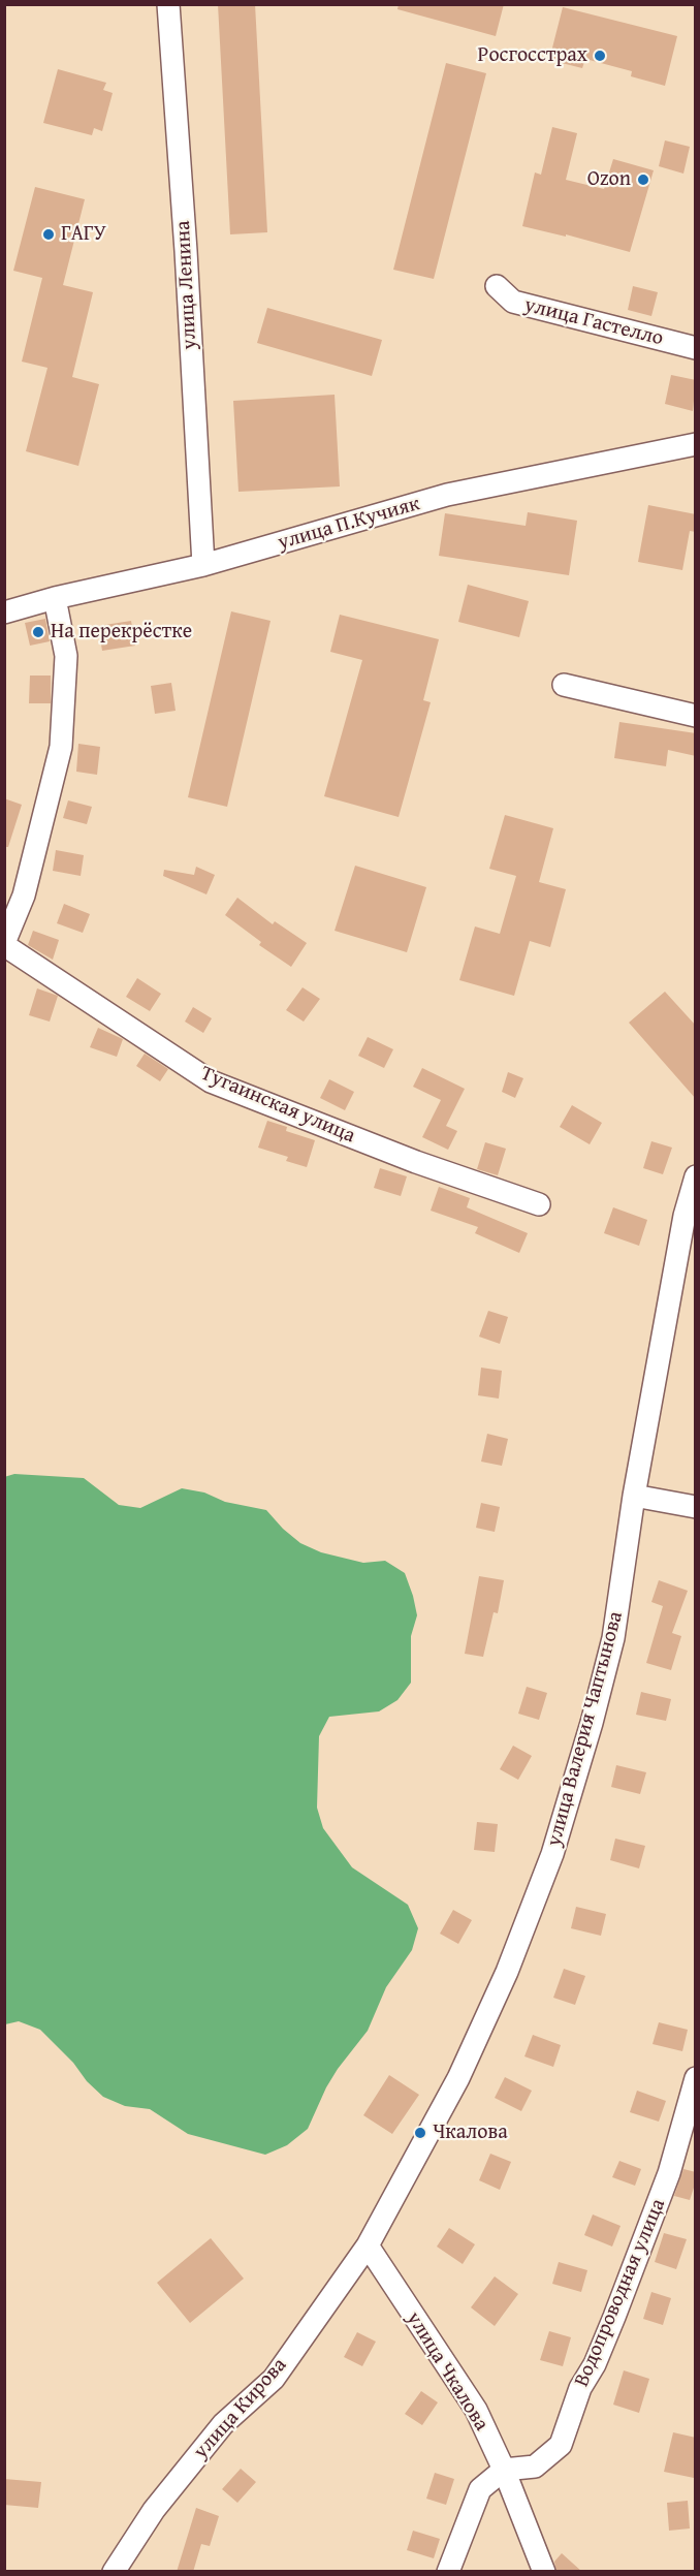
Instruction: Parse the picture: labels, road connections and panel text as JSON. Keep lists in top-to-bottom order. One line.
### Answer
{"streets":{"street":["улица Ленина","улица Гастелло","улица П.Кучияк","Тугаинская улица","улица Валерия Чаптынова","Водопроводная улица","улица Чкалова","улица Кирова"]},"crossings":[["улица Ленина","улица П.Кучияк"],["улица Валерия Чаптынова","улица Чкалова"],["улица Валерия Чаптынова","улица Кирова"],["Водопроводная улица","улица Чкалова"],["улица Чкалова","улица Кирова"]],"places":["Росгосстрах","Ozon","ГАГУ","На перекрёстке","Чкалова"]}
